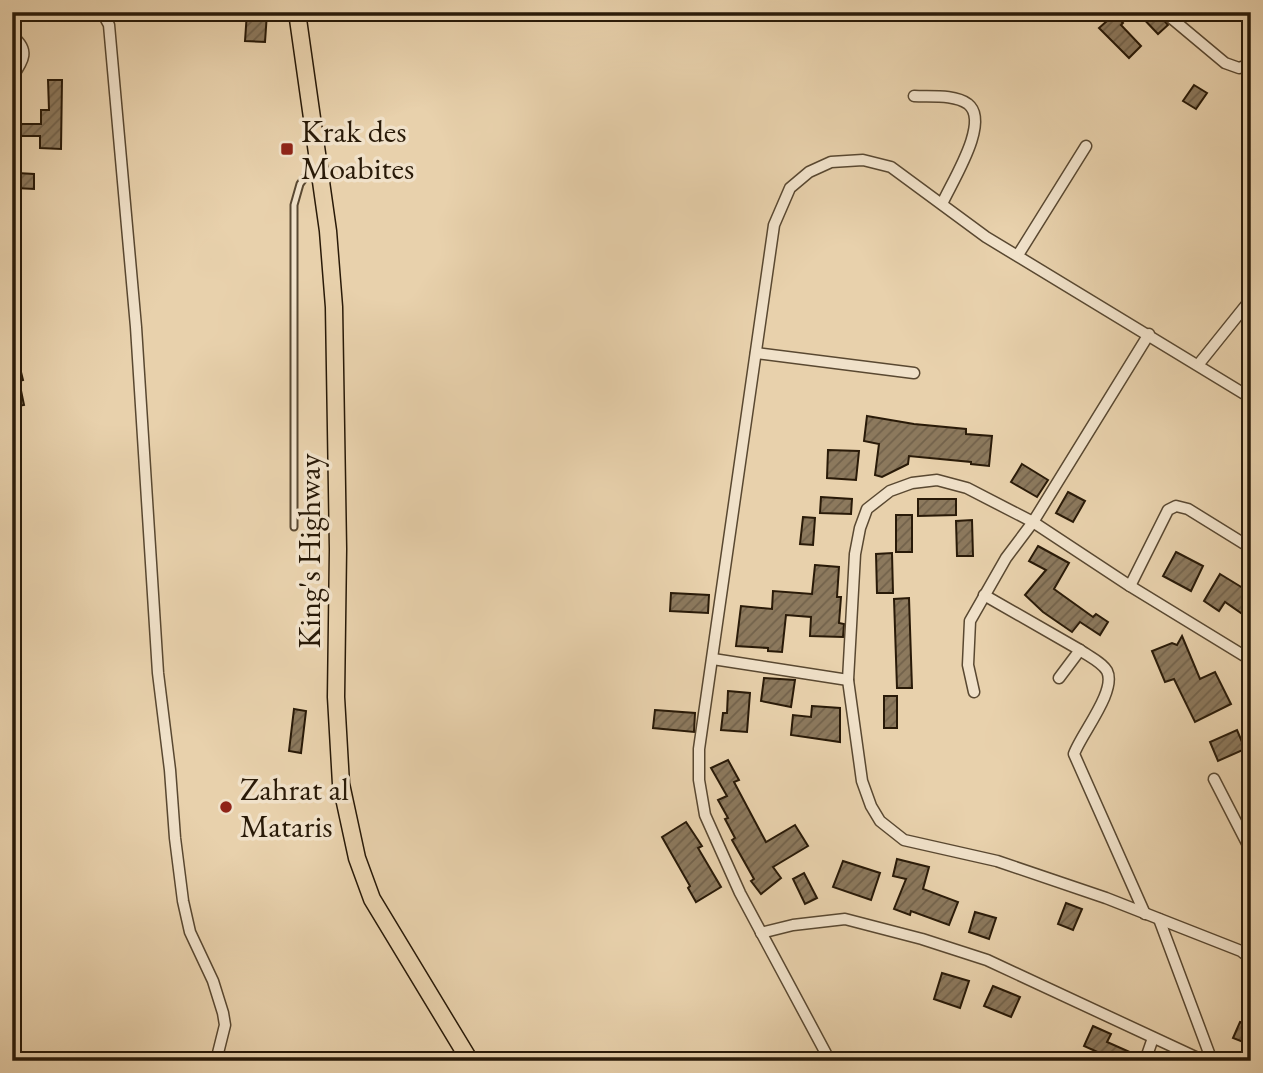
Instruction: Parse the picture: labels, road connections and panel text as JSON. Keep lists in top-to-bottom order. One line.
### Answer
{"streets":{"main road":["King's Highway"]},"places":{"transit":["Krak des Moabites"],"other":["Zahrat al Mataris"]}}
